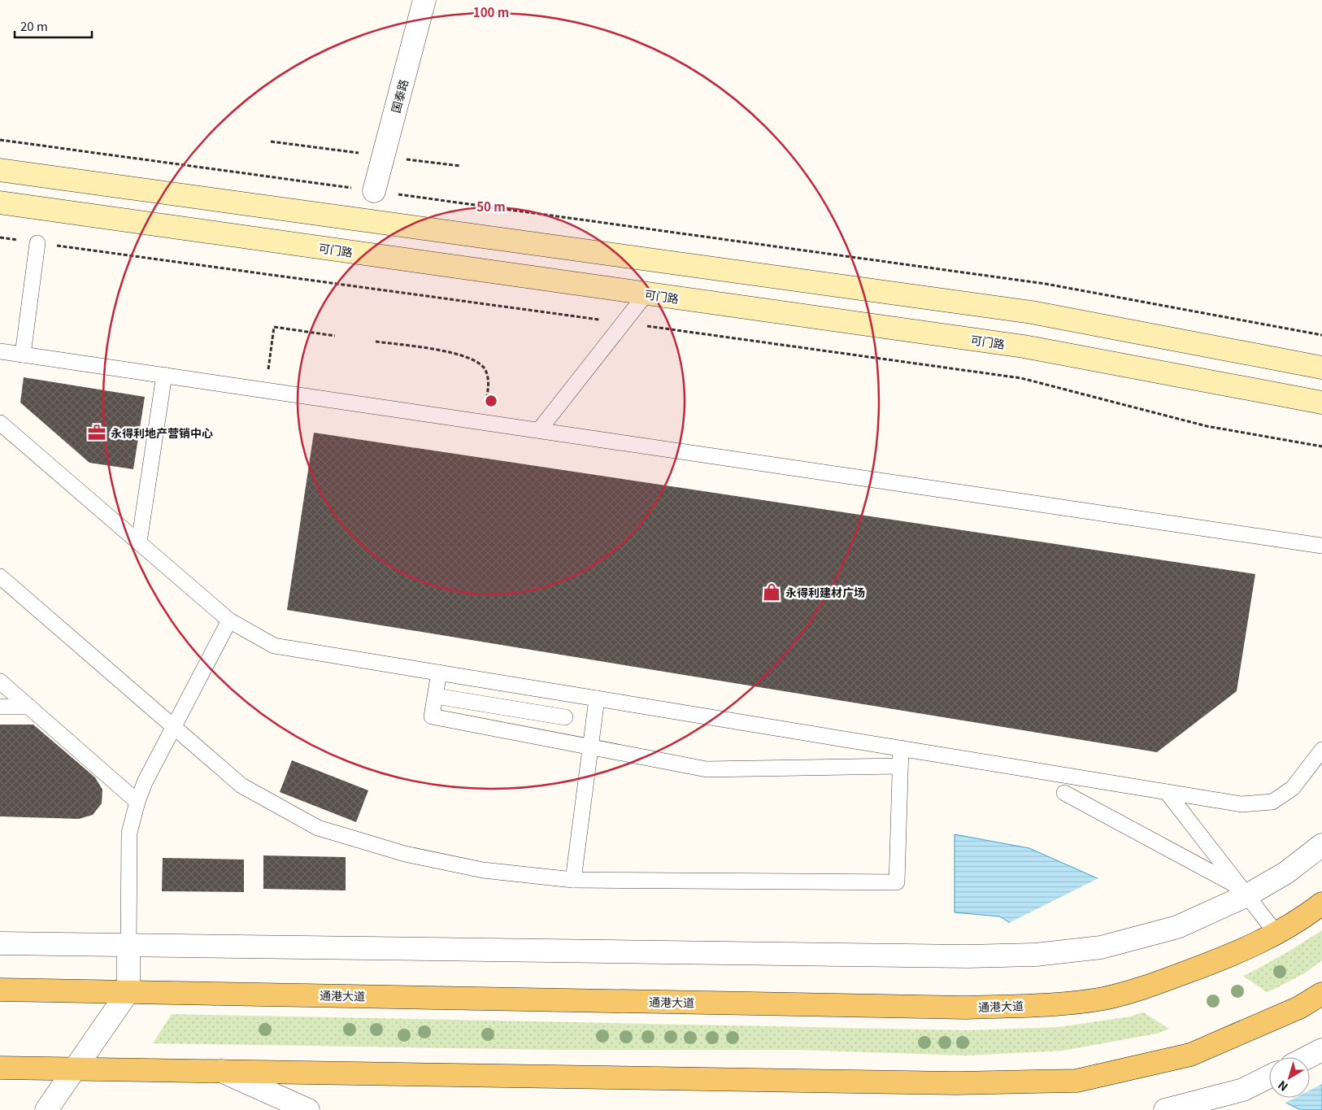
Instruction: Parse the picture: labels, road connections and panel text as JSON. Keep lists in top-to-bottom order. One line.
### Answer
{"streets":{"main road":["可门路","通港大道"],"street":["国泰路"]},"places":{"office":["永得利地产营销中心"],"shop":["永得利建材广场"]},"scale_bar":"20 m","north":"bottom left","rings":["100 m","50 m"]}
